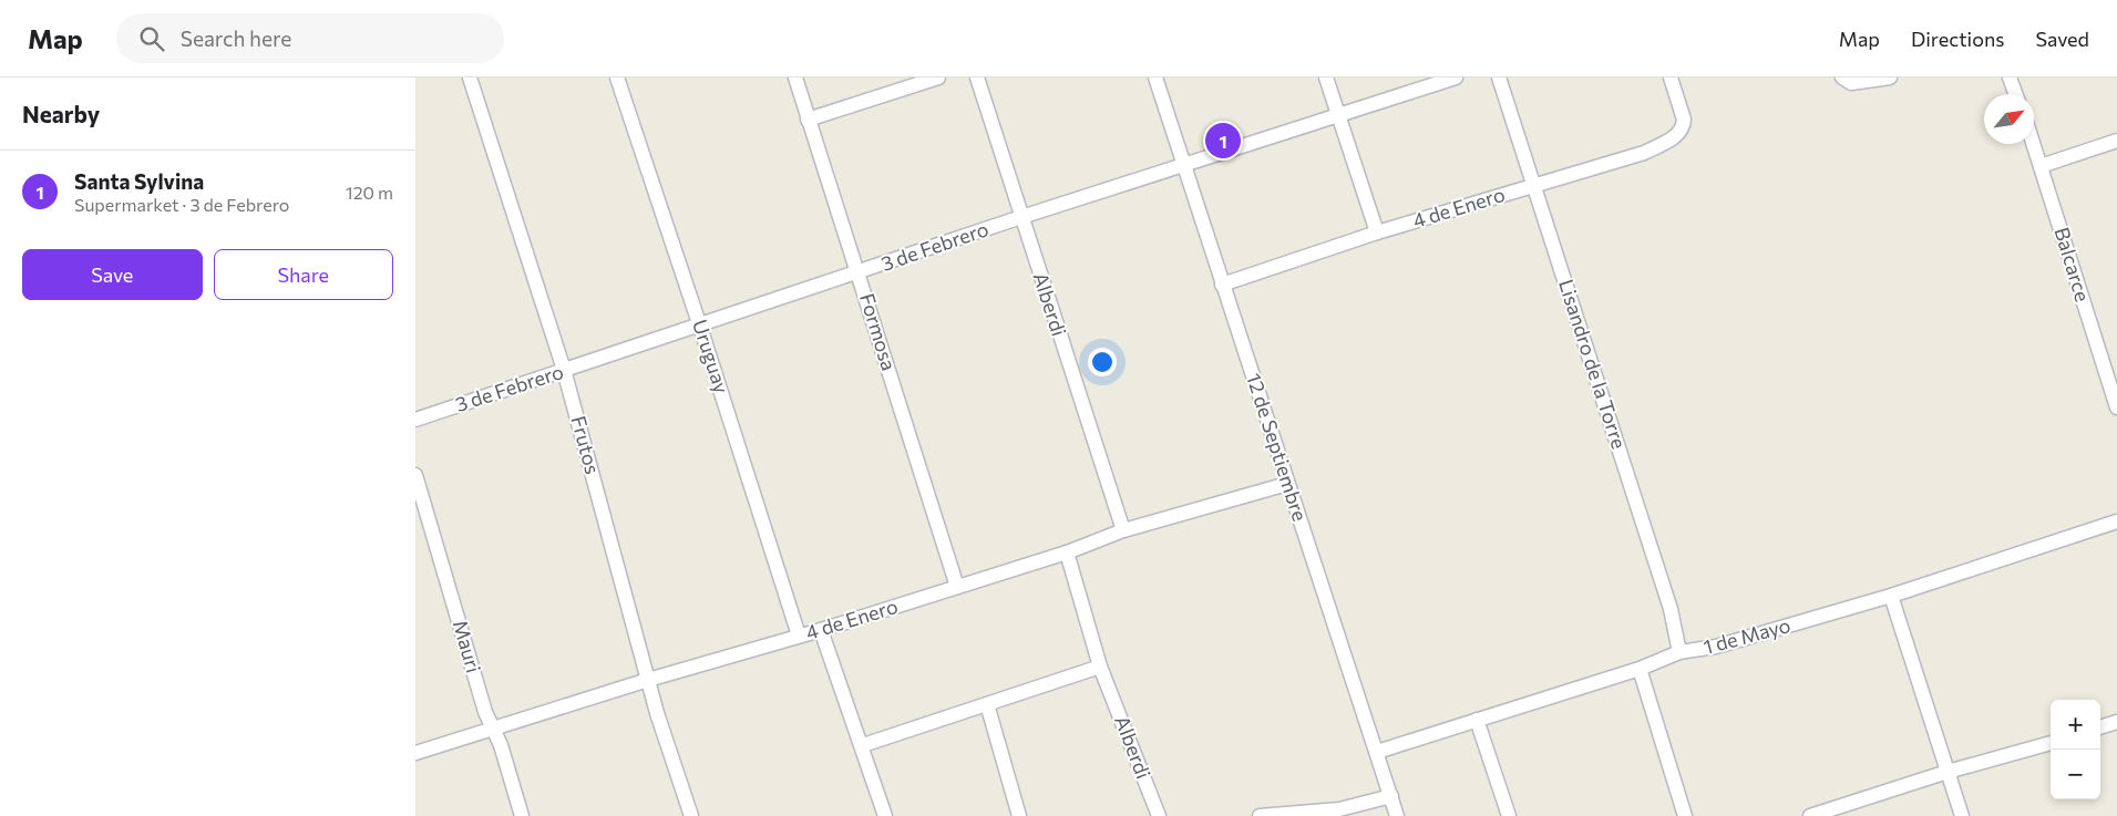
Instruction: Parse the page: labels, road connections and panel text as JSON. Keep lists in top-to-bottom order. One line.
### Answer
{"streets":{"street":["4 de Enero","3 de Febrero","Balcarce","Alberdi","Formosa","Uruguay","Lisandro de la Torre","Frutos","12 de Septiembre","1 de Mayo","Mauri"]},"crossings":[["4 de Enero","Alberdi"],["4 de Enero","Formosa"],["4 de Enero","Uruguay"],["4 de Enero","Lisandro de la Torre"],["4 de Enero","Frutos"],["4 de Enero","12 de Septiembre"],["4 de Enero","Mauri"],["3 de Febrero","Alberdi"],["3 de Febrero","Formosa"],["3 de Febrero","Uruguay"],["3 de Febrero","Frutos"],["3 de Febrero","12 de Septiembre"],["Lisandro de la Torre","1 de Mayo"],["12 de Septiembre","1 de Mayo"]],"north":"top right","page":{"header":"Map","search":"Search here","nav":["Map","Directions","Saved"],"heading":"Nearby","pins":"1","list":[{"mark":"1","name":"Santa Sylvina","note":"Supermarket · 3 de Febrero","value":"120 m"}],"buttons":["Save","Share"],"map_buttons":["+","−"]}}
